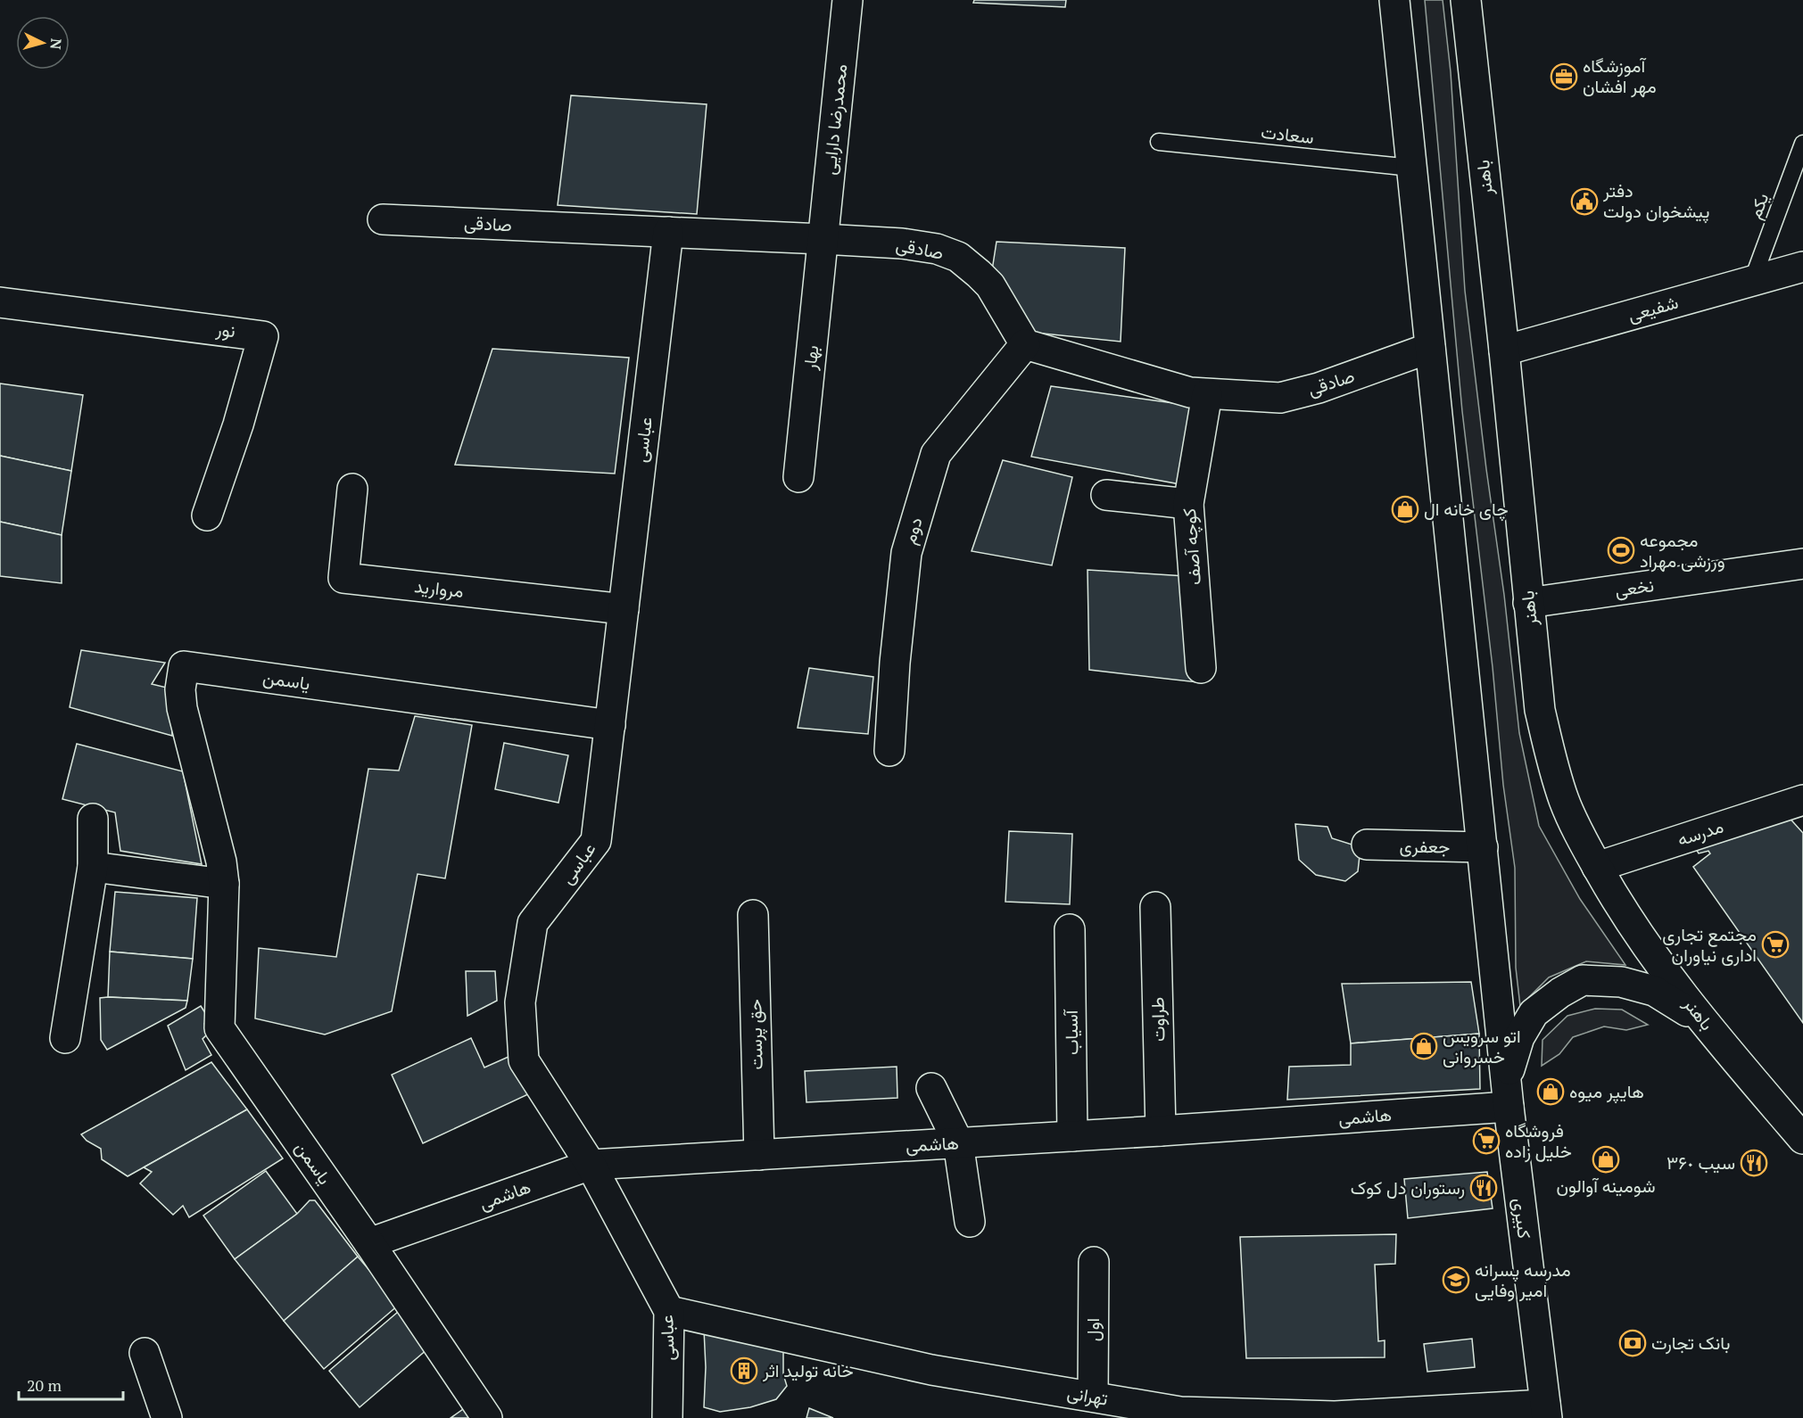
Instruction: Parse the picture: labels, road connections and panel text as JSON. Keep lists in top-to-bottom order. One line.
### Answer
{"streets":{"street":["محمدرضا دارایی","باهنر","صادقی","شفیعی","نور","بهار","عباسی","دوم","کوچه آصف","نخعی","مروارید","یاسمن","مدرسه","جعفری","طراوت","آسیاب","حق پرست","هاشمی","کبیری","اول","تهرانی"],"lane":["سعادت","یکم"]},"crossings":[["محمدرضا دارایی","صادقی"],["محمدرضا دارایی","بهار"],["باهنر","شفیعی"],["باهنر","نخعی"],["باهنر","مدرسه"],["یکم","شفیعی"],["صادقی","بهار"],["صادقی","عباسی"],["صادقی","دوم"],["صادقی","کوچه آصف"],["عباسی","مروارید"],["عباسی","یاسمن"],["عباسی","هاشمی"],["عباسی","تهرانی"],["یاسمن","هاشمی"],["طراوت","هاشمی"],["آسیاب","هاشمی"],["حق پرست","هاشمی"],["هاشمی","کبیری"],["کبیری","تهرانی"],["اول","تهرانی"]],"places":{"office":["آموزشگاه مهر افشان"],"public building":["دفتر پیشخوان دولت"],"shop":["چای خانه ال","اتو سرویس خسروانی","هایپر میوه","شومینه آوالون"],"sports":["مجموعه ورزشی مهراد"],"supermarket":["مجتمع تجاری اداری نیاوران","فروشگاه خلیل زاده"],"restaurant":["سیب ٣۶٠","رستوران دل کوک"],"school or university":["مدرسه پسرانه امیر وفایی"],"bank":["بانک تجارت"],"building":["خانه تولید اثر"]},"scale_bar":"20 m","north":"right"}
